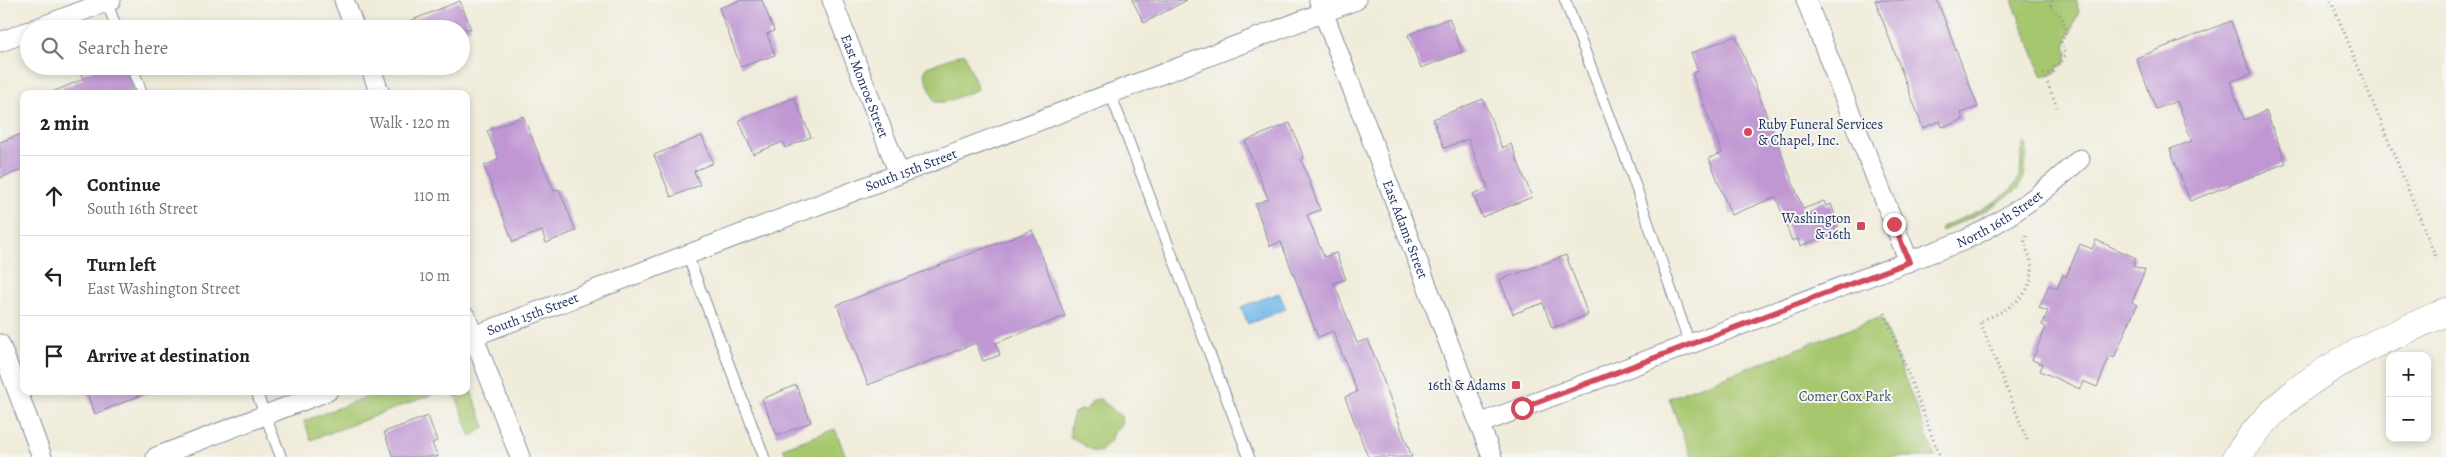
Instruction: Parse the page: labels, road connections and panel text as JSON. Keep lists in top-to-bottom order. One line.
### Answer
{"streets":{"street":["East Monroe Street","South 15th Street","North 16th Street","East Adams Street"]},"crossings":[["East Monroe Street","South 15th Street"],["South 15th Street","East Adams Street"],["North 16th Street","East Adams Street"]],"parks":["Comer Cox Park"],"places":{"other":["Ruby Funeral Services & Chapel, Inc."],"transit":["Washington & 16th","16th & Adams"]},"page":{"search":"Search here","heading":["2 min","Walk · 120 m"],"list":[["Continue","South 16th Street","110 m"],["Turn left","East Washington Street","10 m"],"Arrive at destination"],"map_buttons":["+","−"]}}
